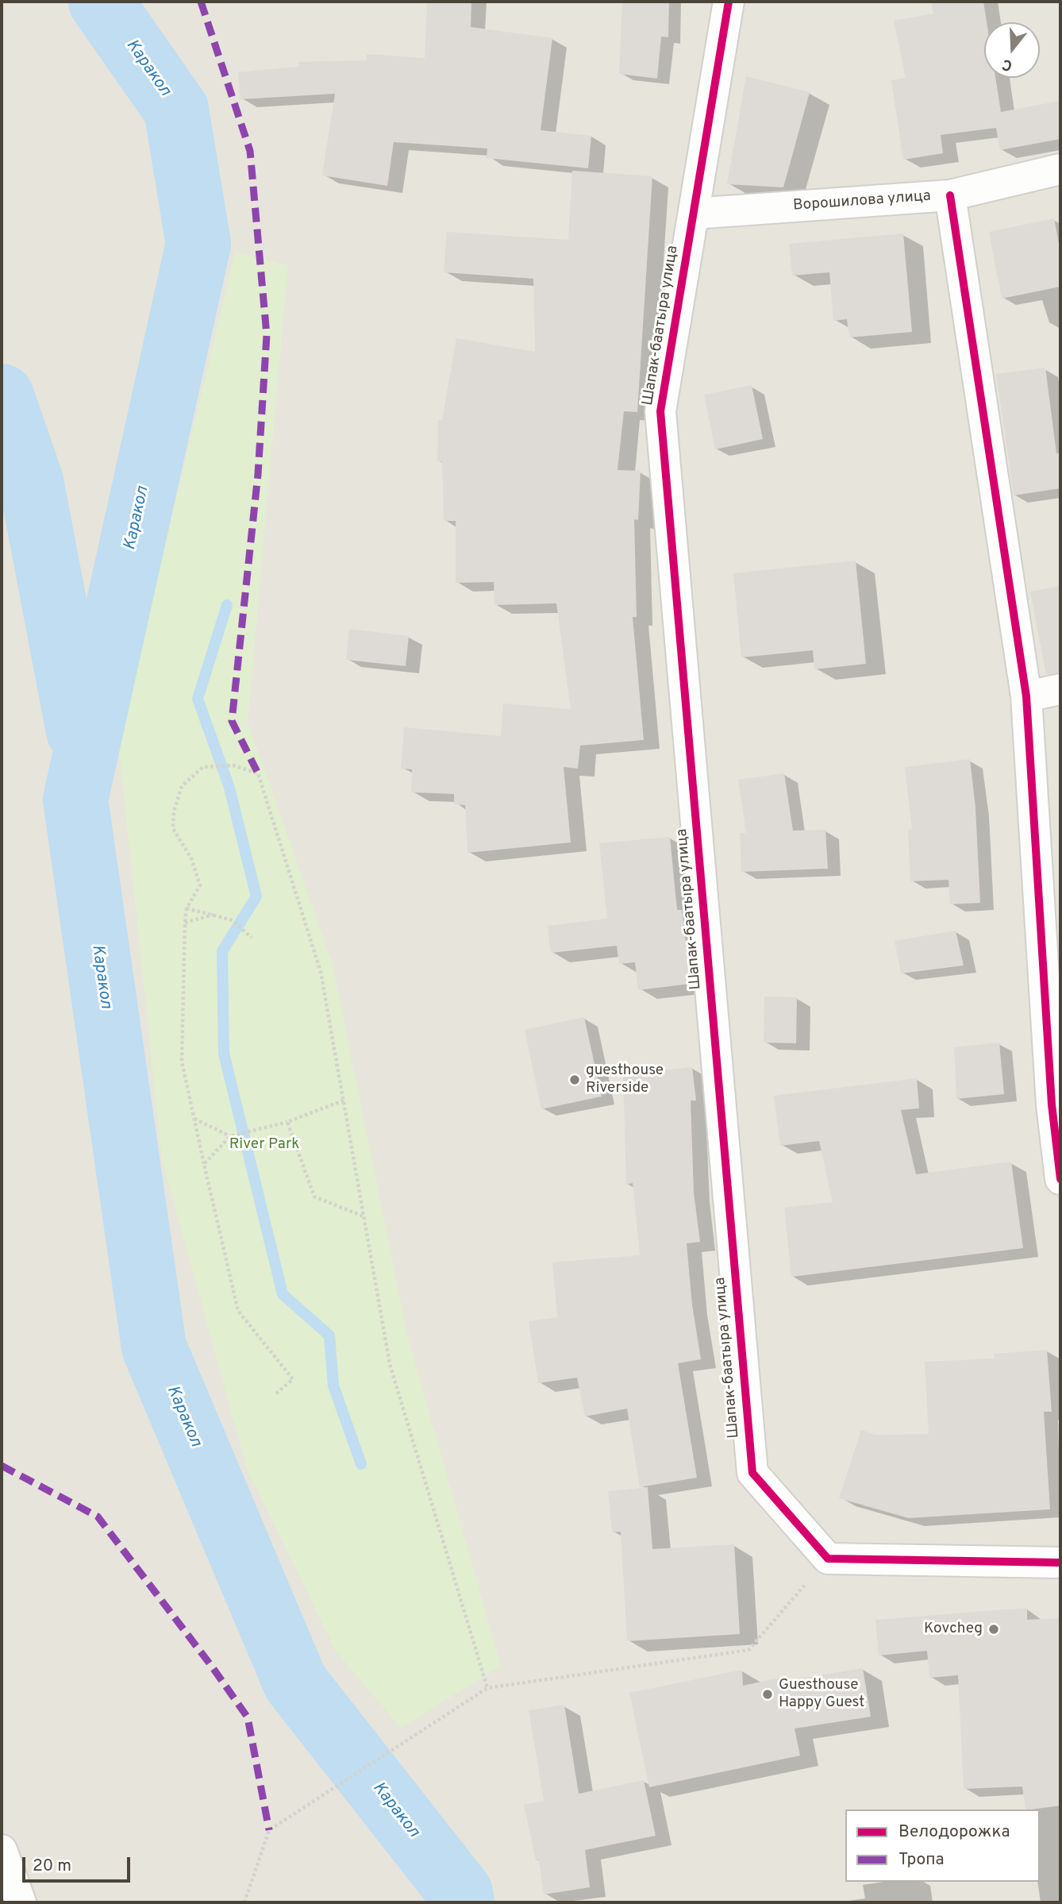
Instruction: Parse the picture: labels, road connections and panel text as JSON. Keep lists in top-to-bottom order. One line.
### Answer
{"streets":{"street":["Ворошилова улица","Шапак-баатыра улица"]},"crossings":[["Ворошилова улица","Шапак-баатыра улица"]],"water":["Каракол"],"parks":["River Park"],"places":["guesthouse Riverside","Kovcheg","Guesthouse Happy Guest"],"legend":["Велодорожка","Тропа"],"scale_bar":"20 m","north":"bottom"}
